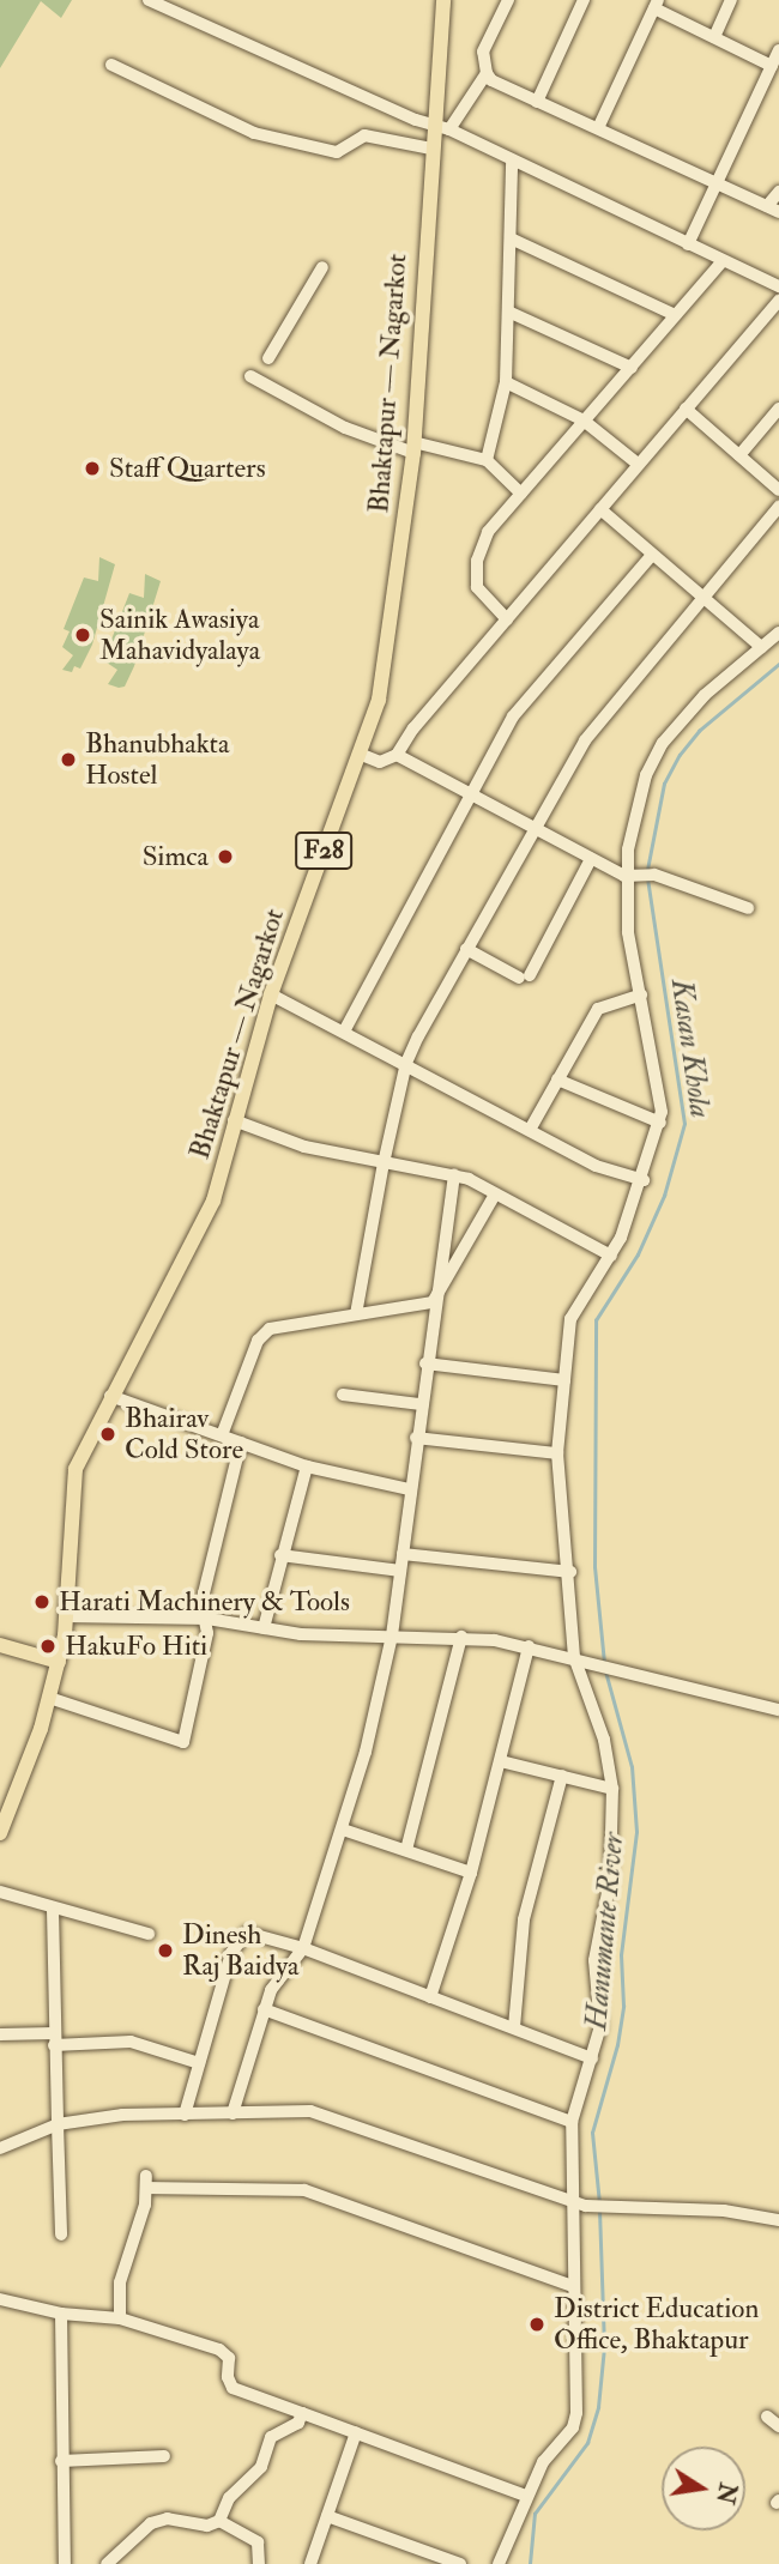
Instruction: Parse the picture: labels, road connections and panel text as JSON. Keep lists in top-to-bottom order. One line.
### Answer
{"streets":{"main road":["Bhaktapur — Nagarkot","F28"]},"crossings":[["Bhaktapur — Nagarkot","F28"]],"water":["Kasan Khola","Hanumante River"],"places":["Staff Quarters","Sainik Awasiya Mahavidyalaya","Bhanubhakta Hostel","Simca","Bhairav Cold Store","Harati Machinery & Tools","HakuFo Hiti","Dinesh Raj Baidya","District Education Office, Bhaktapur"],"north":"right"}
